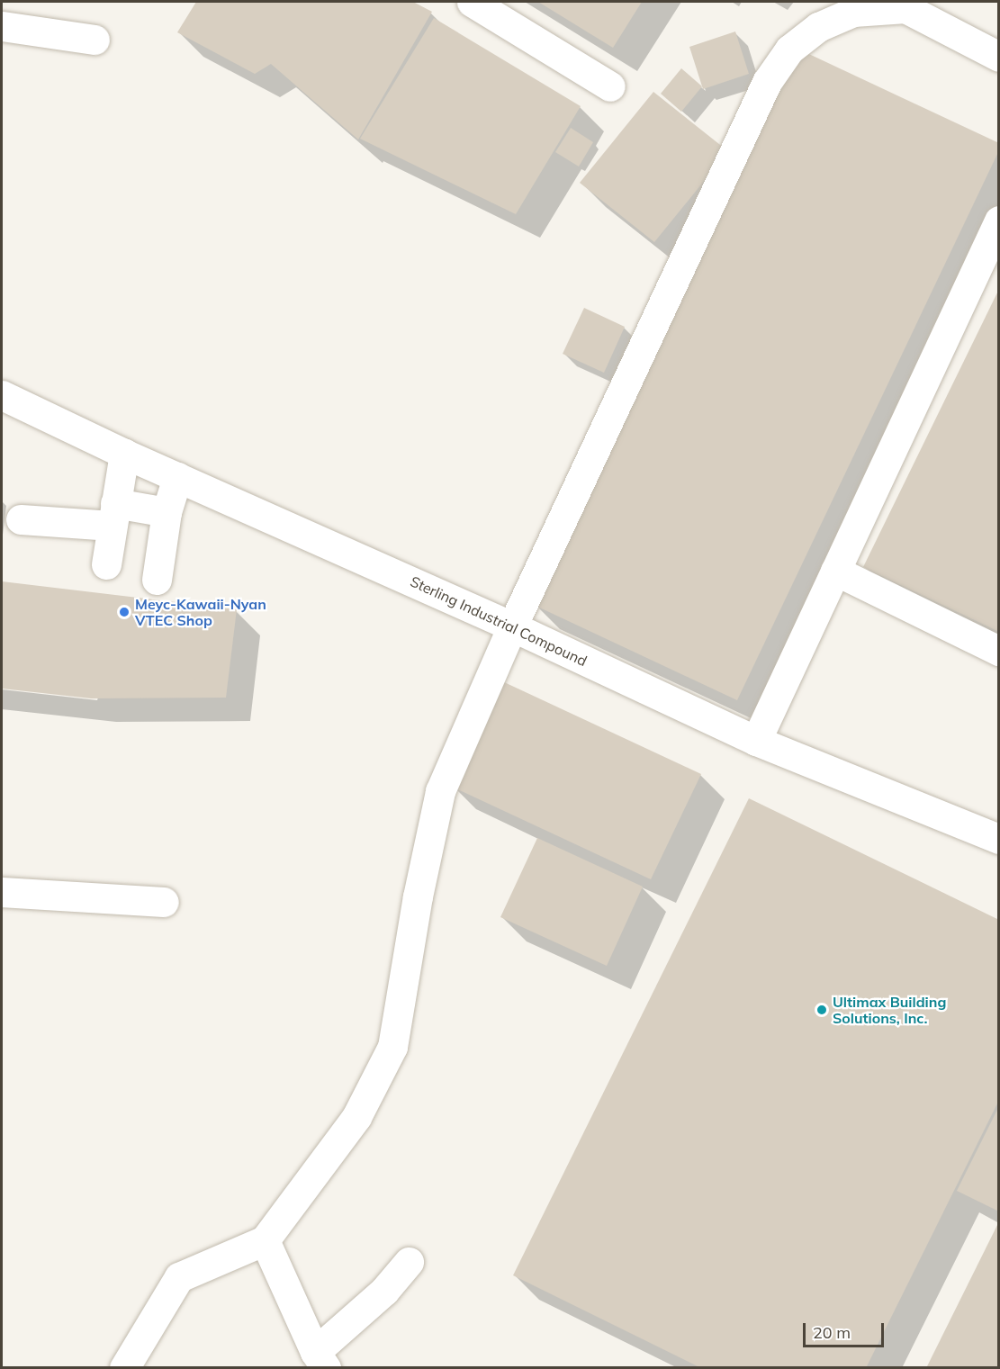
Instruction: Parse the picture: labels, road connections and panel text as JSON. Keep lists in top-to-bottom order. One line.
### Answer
{"streets":{"street":["Sterling Industrial Compound"]},"places":["Meyc-Kawaii-Nyan VTEC Shop","Ultimax Building Solutions, Inc."],"scale_bar":"20 m"}
